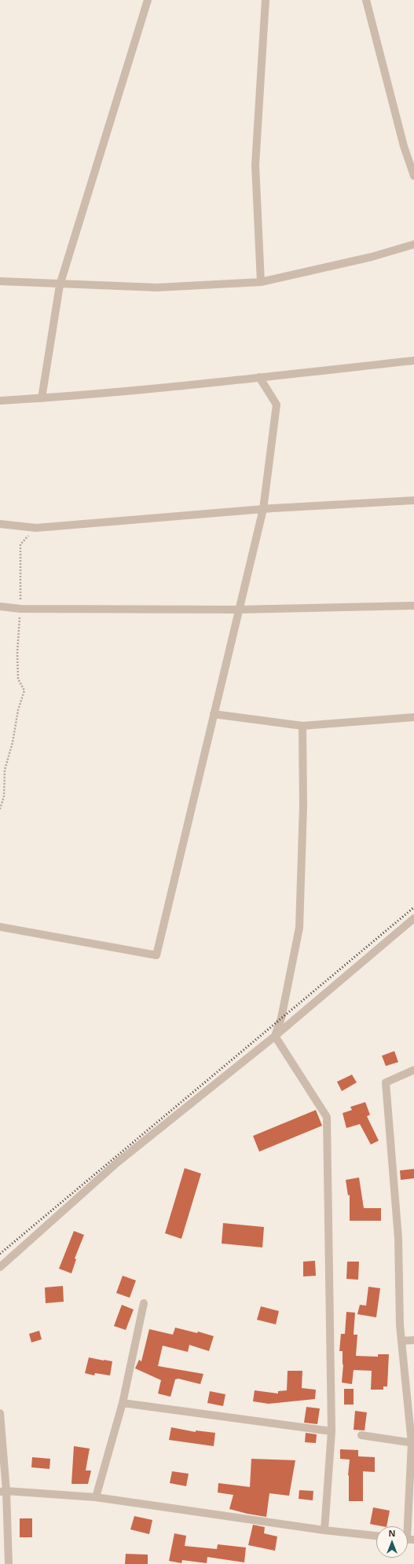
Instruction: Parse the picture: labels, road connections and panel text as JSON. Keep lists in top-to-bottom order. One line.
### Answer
{"north":"top"}
